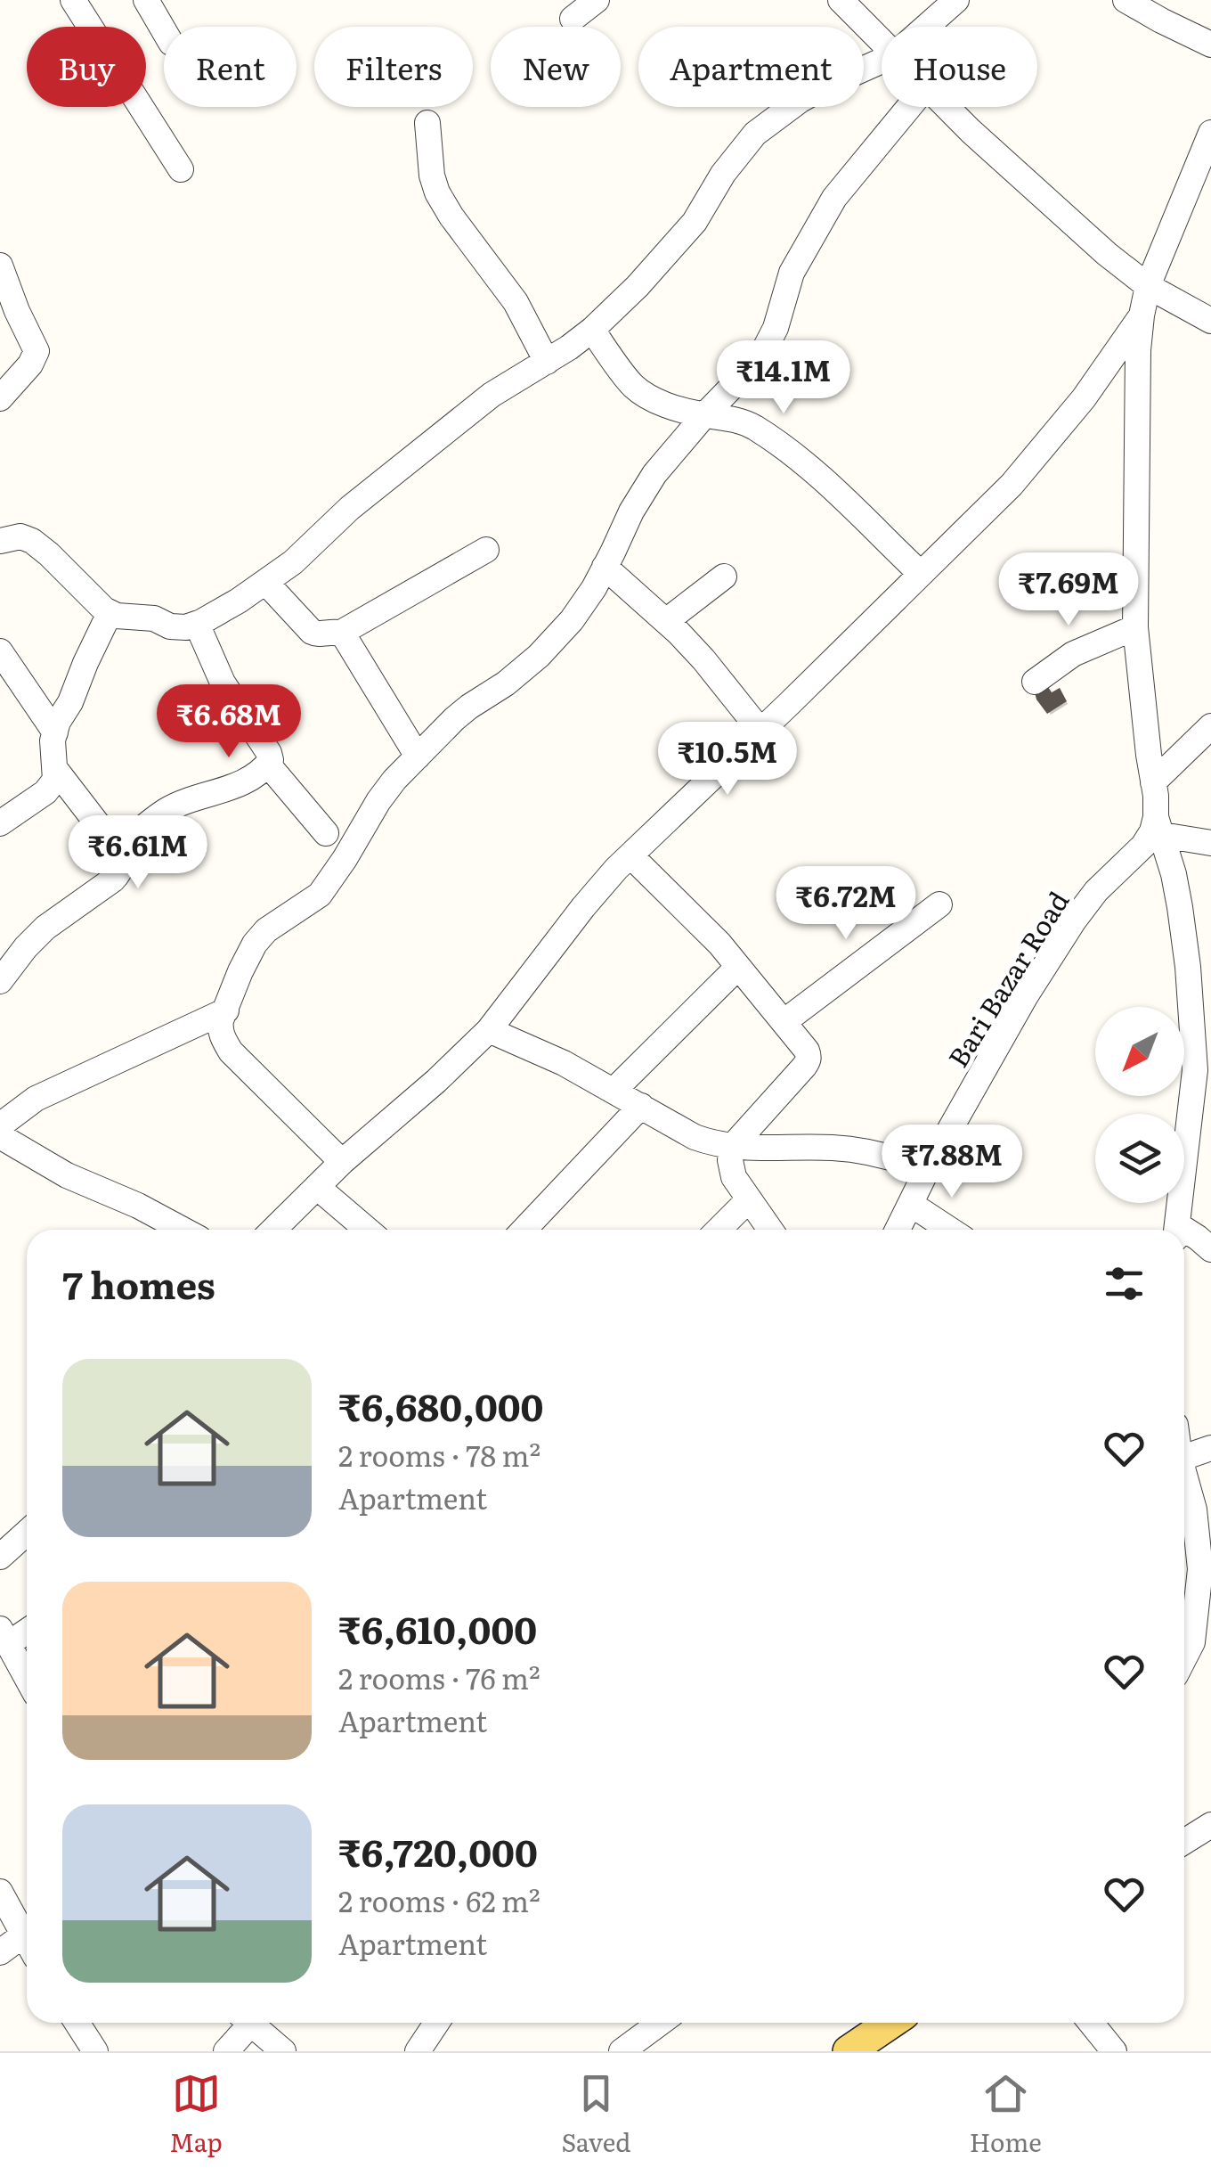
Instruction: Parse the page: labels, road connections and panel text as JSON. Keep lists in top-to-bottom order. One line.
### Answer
{"streets":{"street":["Bari Bazar Road"]},"north":"bottom left","page":{"chip":["Buy","Rent","Filters","New","Apartment","House"],"price":["₹14.1M","₹7.69M","₹6.68M","₹10.5M","₹6.61M","₹6.72M","₹7.88M"],"heading":"7 homes","list":[{"name":"₹6,680,000","note":"2 rooms · 78 m² · Apartment"},{"name":"₹6,610,000","note":"2 rooms · 76 m² · Apartment"},{"name":"₹6,720,000","note":"2 rooms · 62 m² · Apartment"}],"tabs":["Map","Saved","Home"]}}
